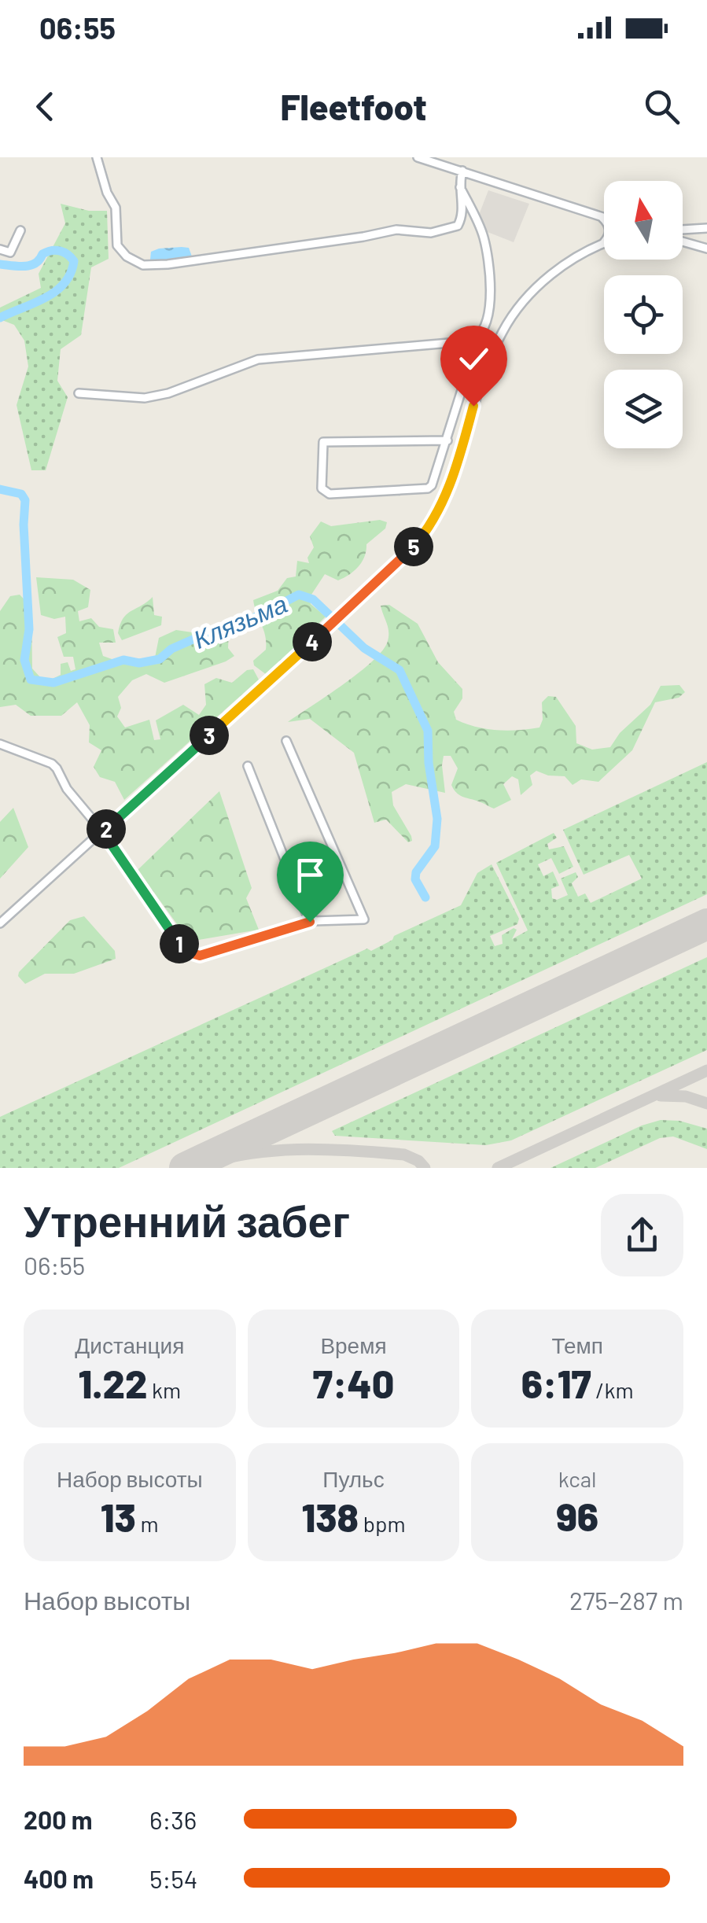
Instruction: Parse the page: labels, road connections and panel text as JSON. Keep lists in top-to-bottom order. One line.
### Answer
{"water":["Клязьма"],"north":"top","page":{"status":"06:55","header":"Fleetfoot","pins":["5","4","3","2","1"],"heading":["Утренний забег","06:55"],"stats":[["Дистанция","1.22 km"],["Время","7:40"],["Темп","6:17 /km"],["Набор высоты","13 m"],["Пульс","138 bpm"],["kcal","96"]],"chart":["Набор высоты","275–287 m"],"list":[{"name":"200 m","note":"6:36"},{"name":"400 m","note":"5:54"}]}}
